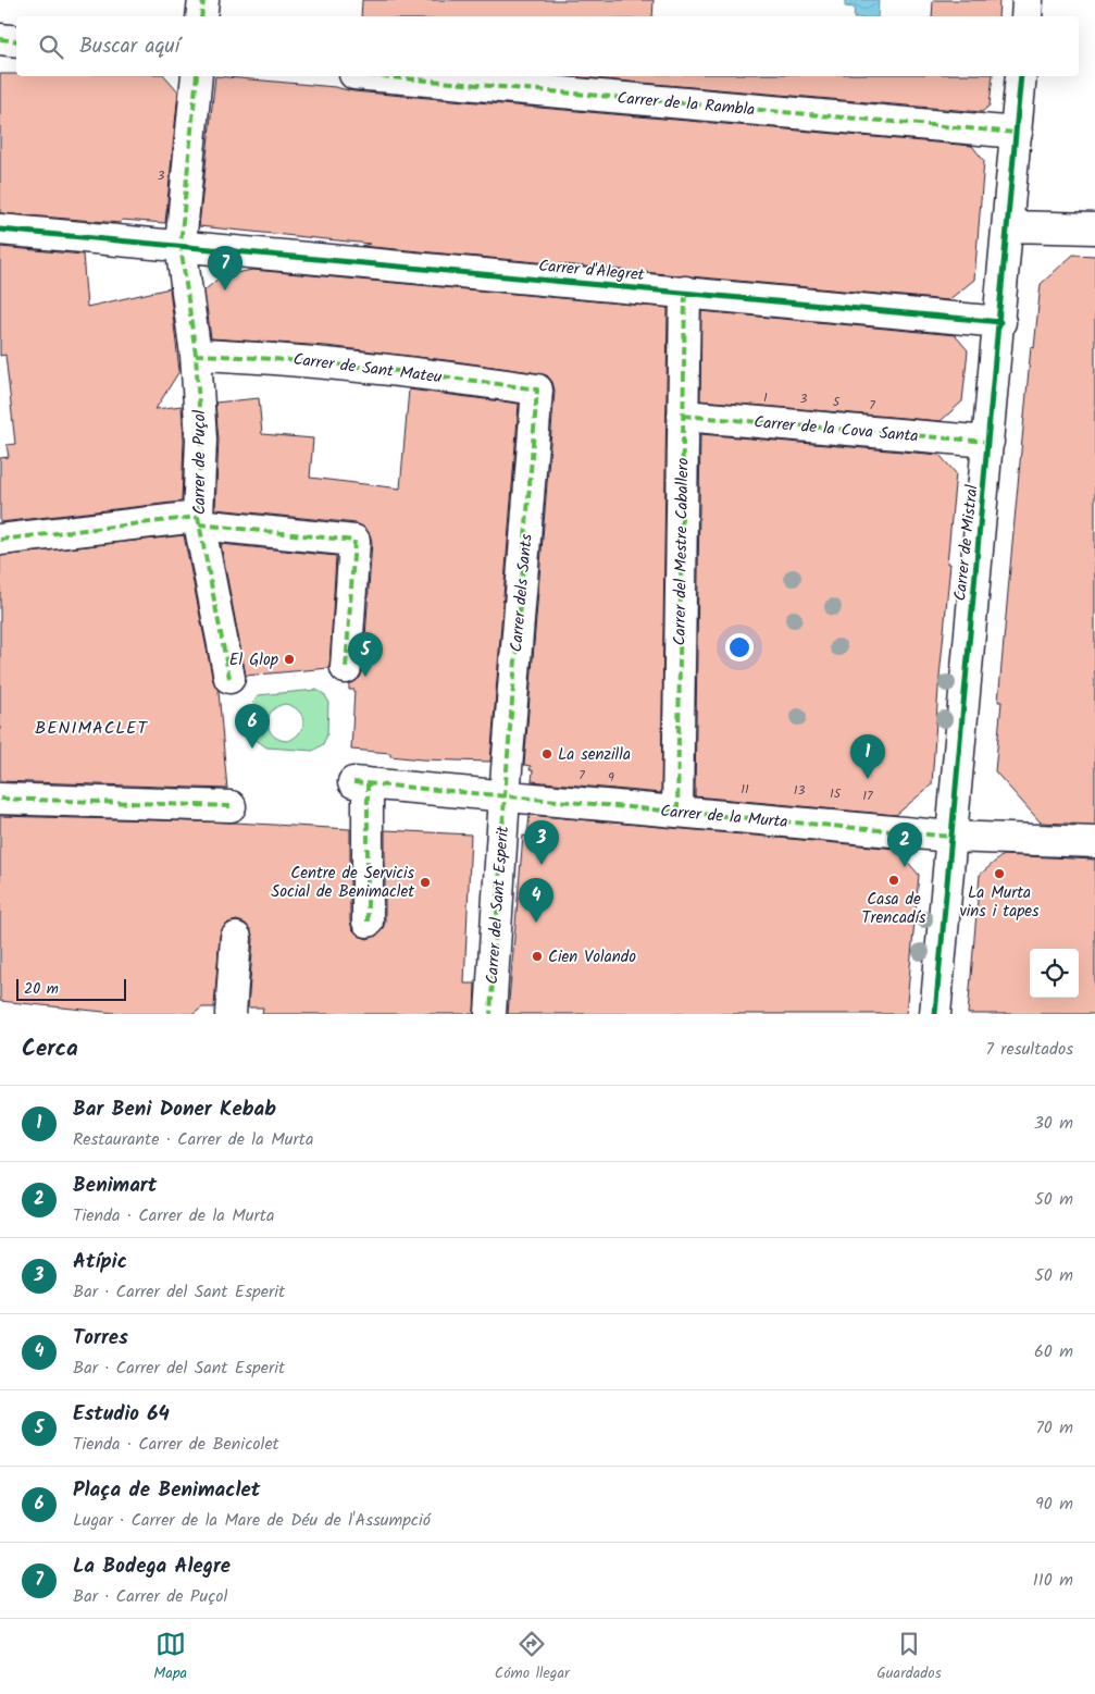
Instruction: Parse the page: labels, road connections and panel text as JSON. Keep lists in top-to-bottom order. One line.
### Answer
{"streets":{"street":["Carrer de la Rambla","Carrer d'Alegret","Carrer de Sant Mateu","Carrer de la Cova Santa","Carrer de Puçol","Carrer de Mistral","Carrer del Mestre Caballero","Carrer dels Sants","Carrer de la Murta","Carrer del Sant Esperit"]},"crossings":[["Carrer de la Rambla","Carrer de Mistral"],["Carrer d'Alegret","Carrer de Puçol"],["Carrer d'Alegret","Carrer de Mistral"],["Carrer d'Alegret","Carrer del Mestre Caballero"],["Carrer de Sant Mateu","Carrer de Puçol"],["Carrer de Sant Mateu","Carrer dels Sants"],["Carrer de la Cova Santa","Carrer de Mistral"],["Carrer de la Cova Santa","Carrer del Mestre Caballero"],["Carrer de Mistral","Carrer de la Murta"],["Carrer del Mestre Caballero","Carrer de la Murta"],["Carrer dels Sants","Carrer de la Murta"],["Carrer dels Sants","Carrer del Sant Esperit"],["Carrer de la Murta","Carrer del Sant Esperit"]],"districts":["BENIMACLET"],"places":["El Glop","La senzilla","La Murta vins i tapes","Casa de Trencadís","Centre de Servicis Social de Benimaclet","Cien Volando"],"house_numbers":["3","1","3","5","7","7","9","11","13","15","17"],"scale_bar":"20 m","page":{"search":"Buscar aquí","pins":["7","5","6","1","3","2","4"],"scale":"20 m","heading":["Cerca","7 resultados"],"list":[{"mark":"1","name":"Bar Beni Doner Kebab","note":"Restaurante · Carrer de la Murta","value":"30 m"},{"mark":"2","name":"Benimart","note":"Tienda · Carrer de la Murta","value":"50 m"},{"mark":"3","name":"Atípic","note":"Bar · Carrer del Sant Esperit","value":"50 m"},{"mark":"4","name":"Torres","note":"Bar · Carrer del Sant Esperit","value":"60 m"},{"mark":"5","name":"Estudio 64","note":"Tienda · Carrer de Benicolet","value":"70 m"},{"mark":"6","name":"Plaça de Benimaclet","note":"Lugar · Carrer de la Mare de Déu de l'Assumpció","value":"90 m"},{"mark":"7","name":"La Bodega Alegre","note":"Bar · Carrer de Puçol","value":"110 m"}],"nav":["Mapa","Cómo llegar","Guardados"]}}
